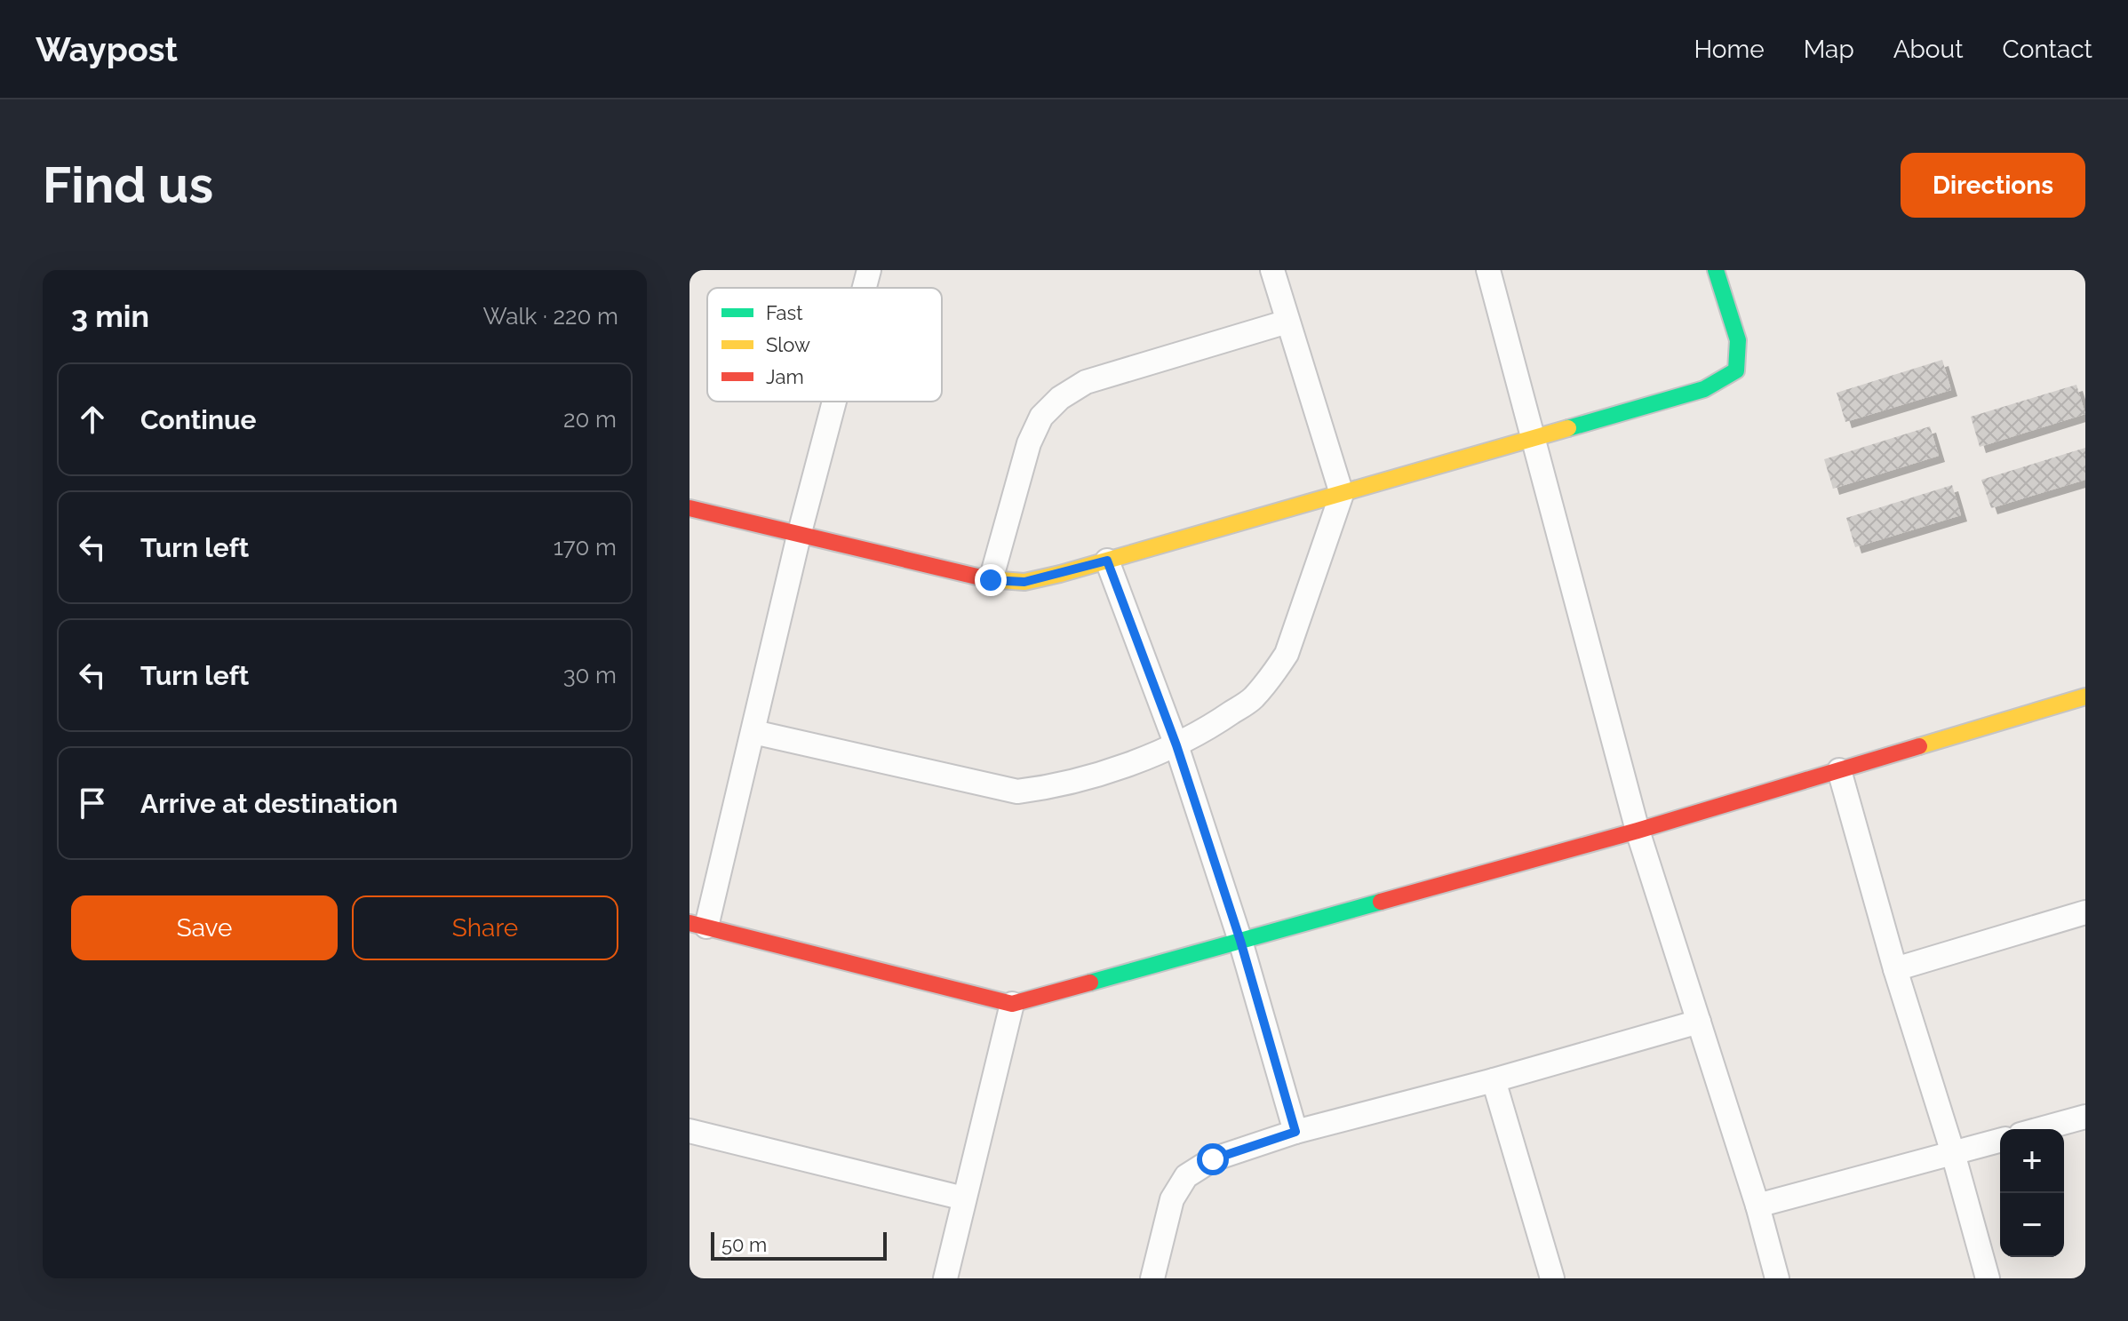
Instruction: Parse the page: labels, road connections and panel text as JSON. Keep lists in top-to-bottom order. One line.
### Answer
{"legend":["Fast","Slow","Jam"],"scale_bar":"50 m","page":{"header":"Waypost","nav":["Home","Map","About","Contact"],"buttons":["Directions",["Save","Share"]],"title":"Find us","heading":["3 min","Walk · 220 m"],"list":[["Continue","20 m"],["Turn left","170 m"],["Turn left","30 m"],"Arrive at destination"],"map_buttons":["+","−"],"scale":"50 m"}}
